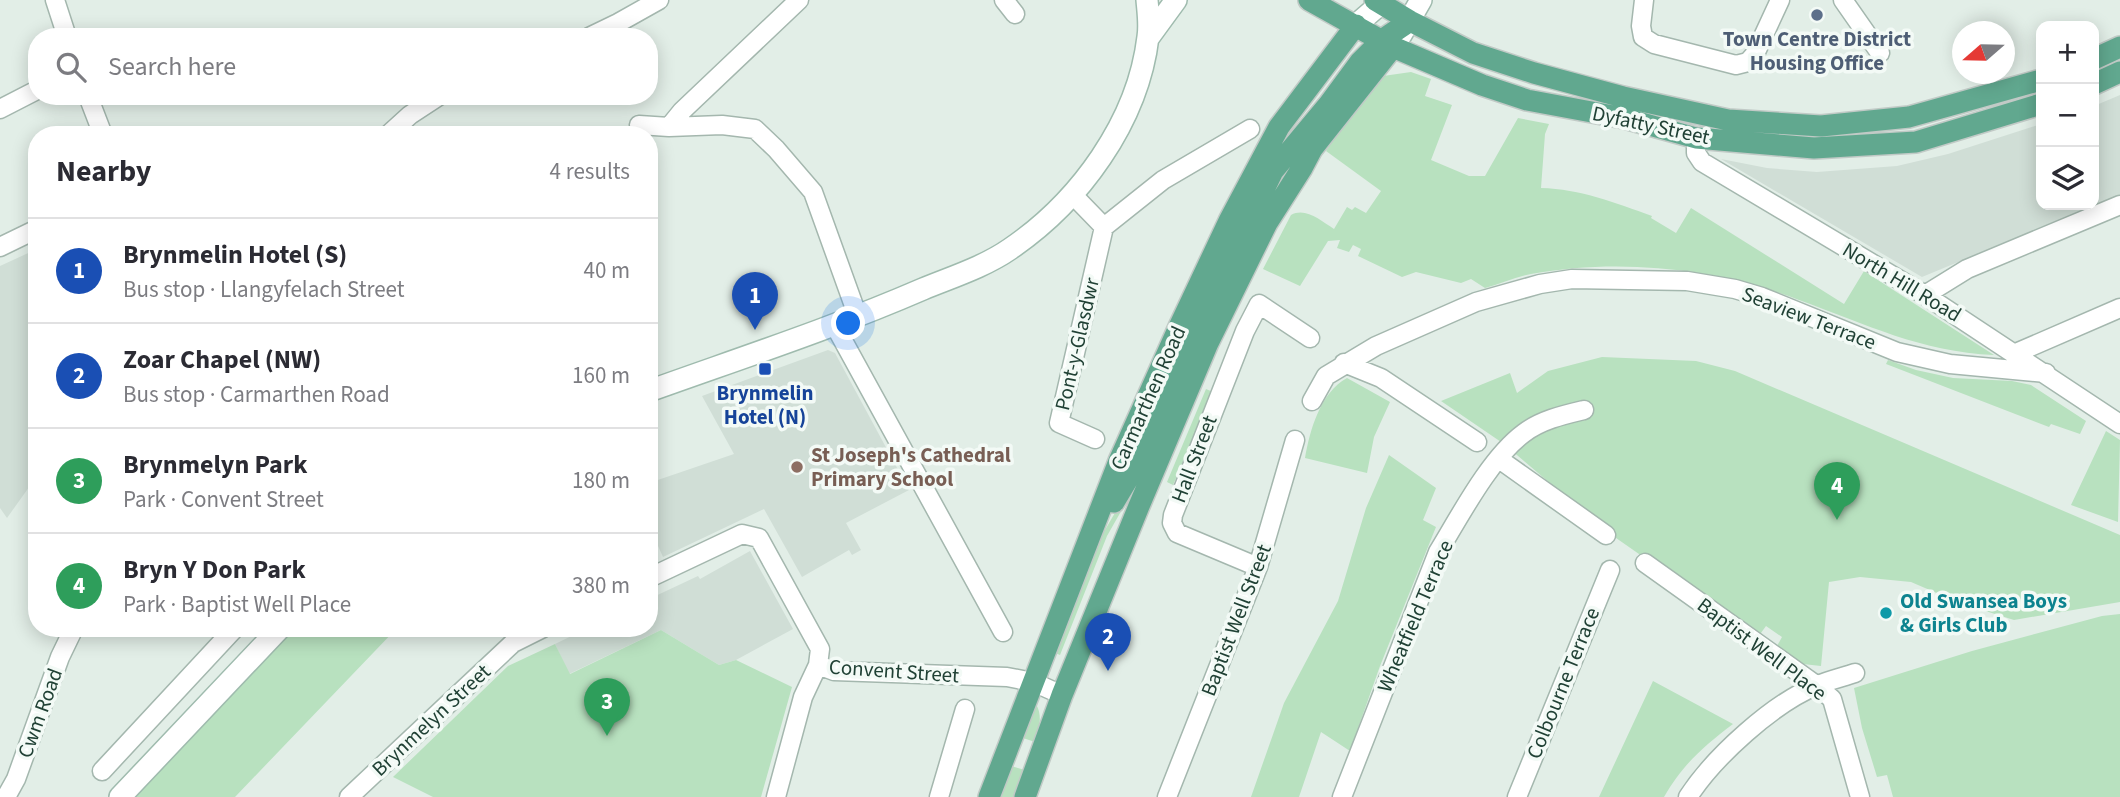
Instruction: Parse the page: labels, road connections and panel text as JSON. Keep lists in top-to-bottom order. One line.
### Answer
{"streets":{"main road":["Dyfatty Street","Carmarthen Road"],"street":["North Hill Road","Seaview Terrace","Pont-y-Glasdwr","Hall Street","Wheatfield Terrace","Baptist Well Street","Baptist Well Place","Convent Street","Colbourne Terrace","Cwm Road","Brynmelyn Street"]},"crossings":[["Dyfatty Street","North Hill Road"],["Dyfatty Street","Carmarthen Road"],["North Hill Road","Seaview Terrace"],["Carmarthen Road","Convent Street"],["Hall Street","Baptist Well Street"]],"places":{"other":["Town Centre District Housing Office","St Joseph's Cathedral Primary School","Old Swansea Boys & Girls Club"],"transit":["Brynmelin Hotel (N)"]},"north":"left","page":{"map_buttons":["+","−"],"search":"Search here","heading":["Nearby","4 results"],"list":[{"mark":"1","name":"Brynmelin Hotel (S)","note":"Bus stop · Llangyfelach Street","value":"40 m"},{"mark":"2","name":"Zoar Chapel (NW)","note":"Bus stop · Carmarthen Road","value":"160 m"},{"mark":"3","name":"Brynmelyn Park","note":"Park · Convent Street","value":"180 m"},{"mark":"4","name":"Bryn Y Don Park","note":"Park · Baptist Well Place","value":"380 m"}],"pins":["1","4","2","3"]}}
